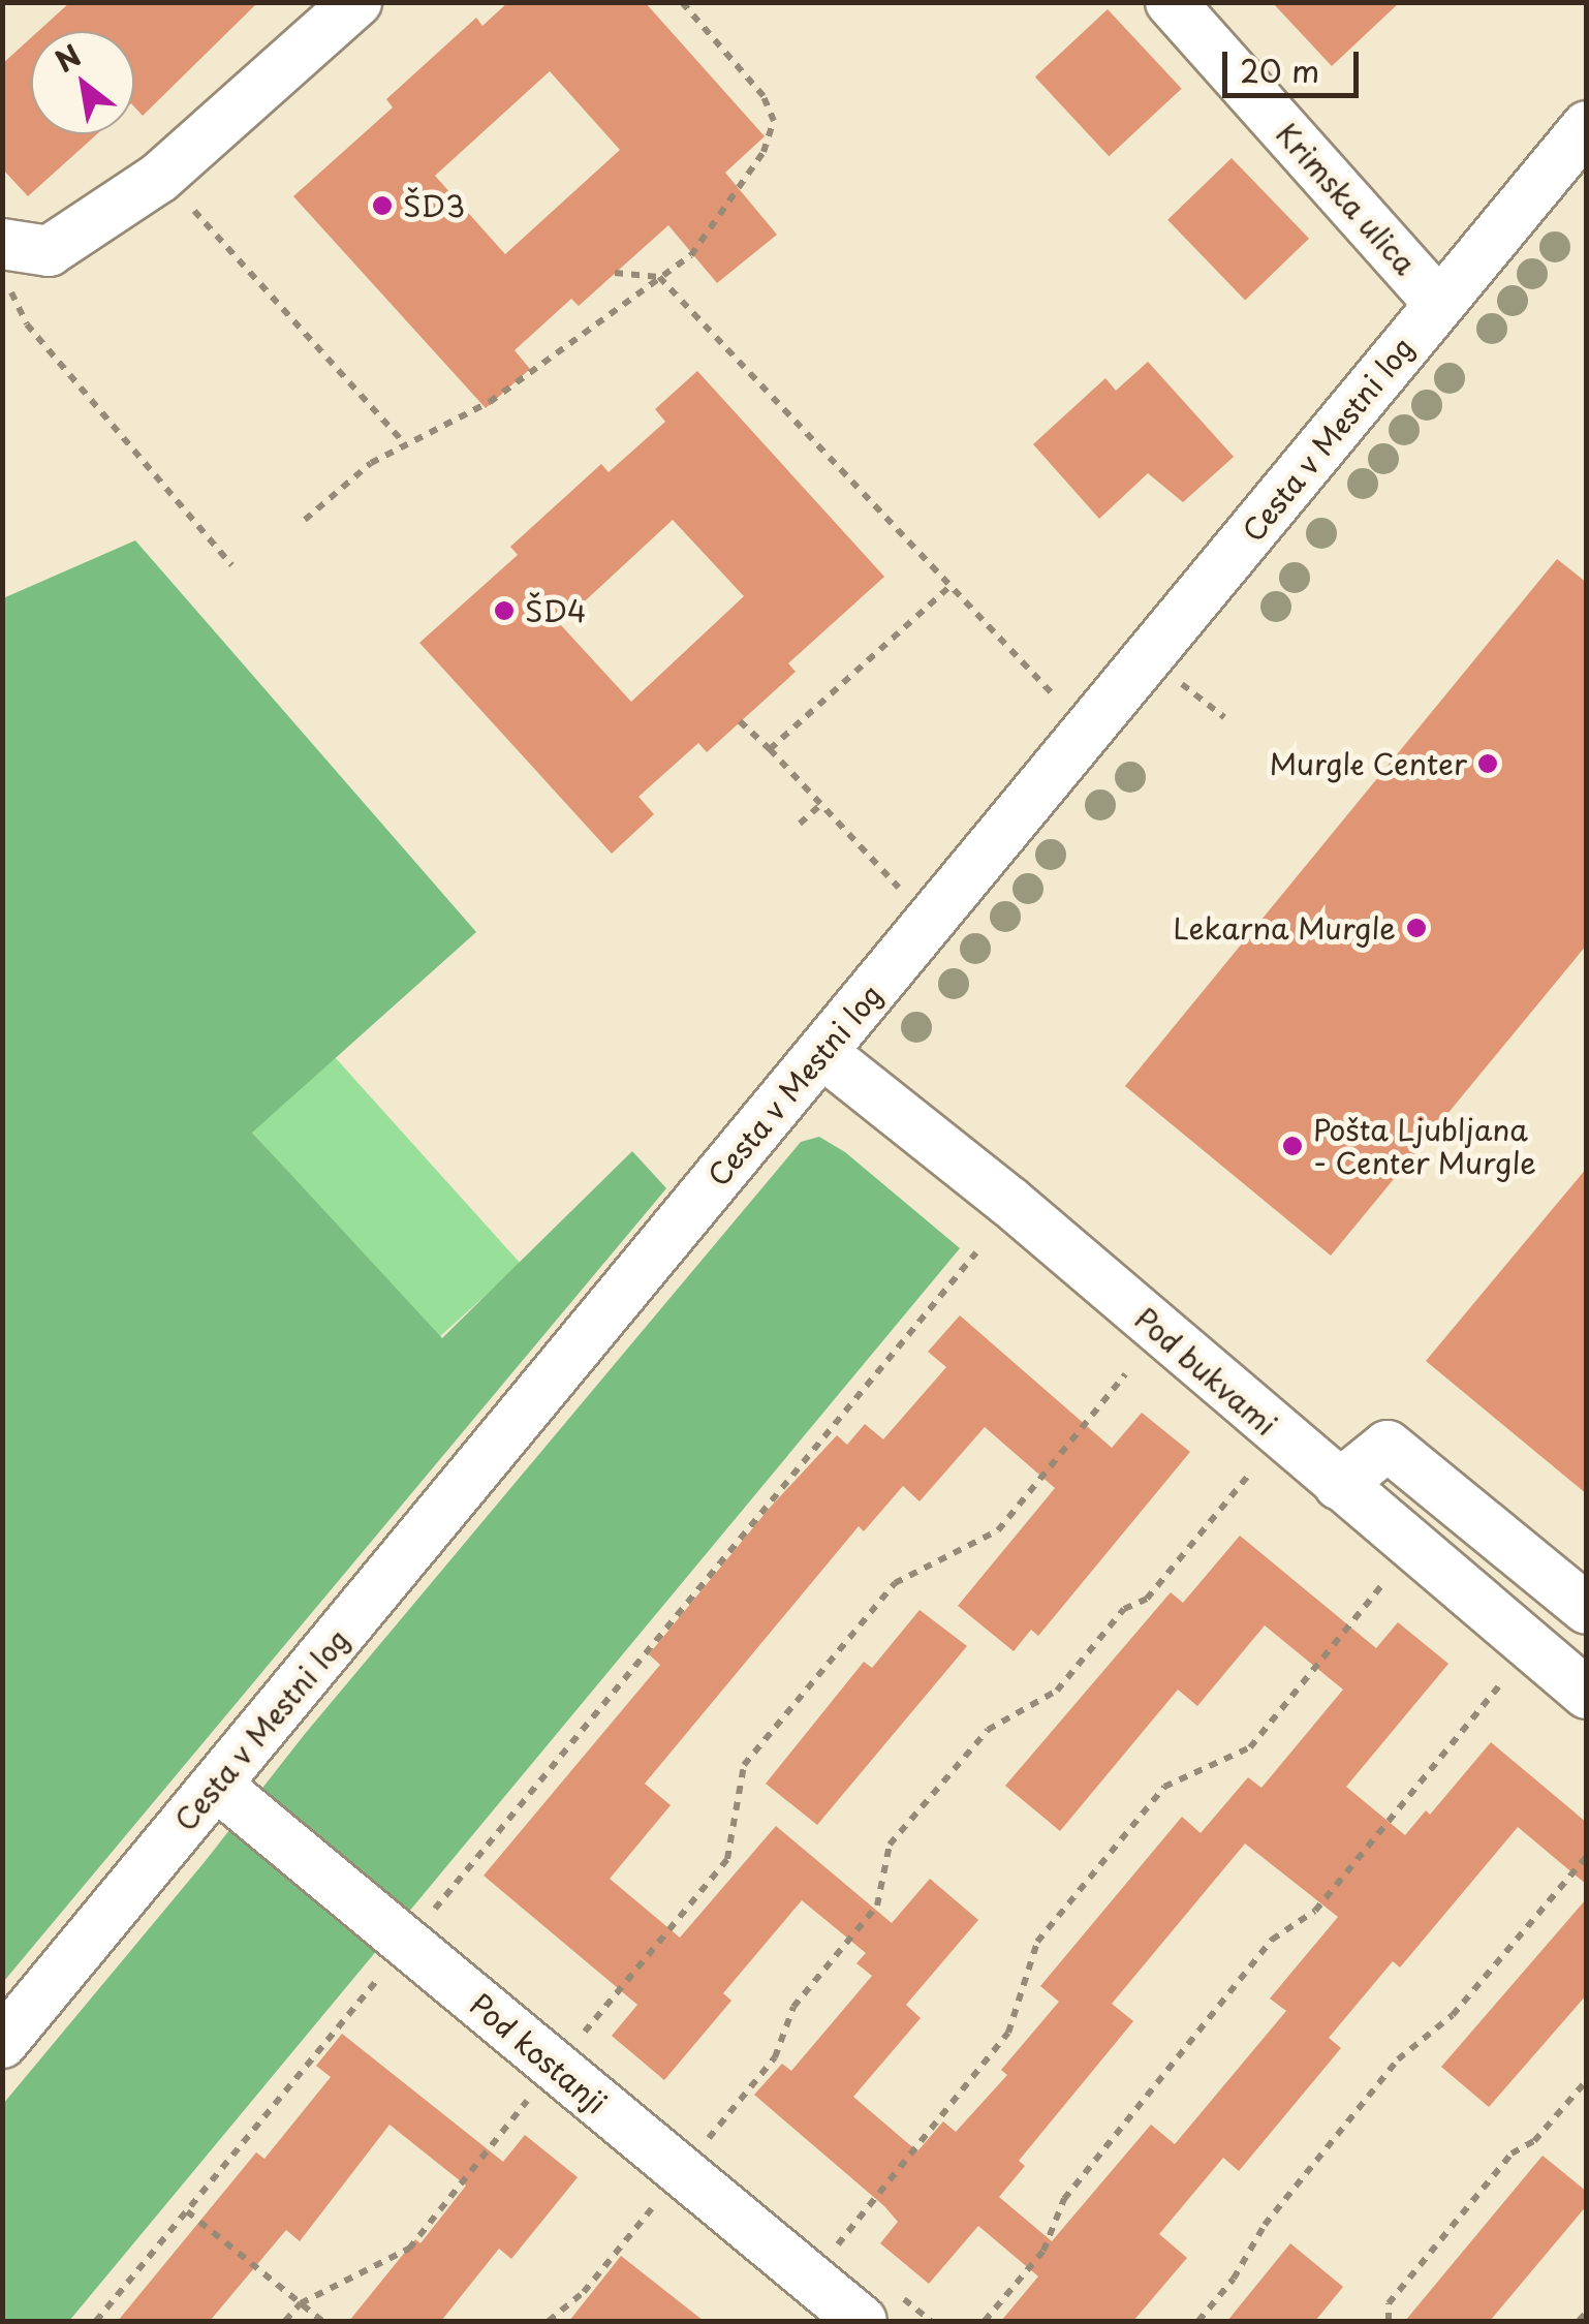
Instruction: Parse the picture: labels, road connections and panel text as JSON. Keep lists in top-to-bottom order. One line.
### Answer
{"streets":{"street":["Krimska ulica","Cesta v Mestni log","Pod bukvami","Pod kostanji"]},"crossings":[["Krimska ulica","Cesta v Mestni log"],["Cesta v Mestni log","Pod bukvami"],["Cesta v Mestni log","Pod kostanji"]],"places":["ŠD3","ŠD4","Murgle Center","Lekarna Murgle","Pošta Ljubljana - Center Murgle"],"scale_bar":"20 m","north":"top left"}
